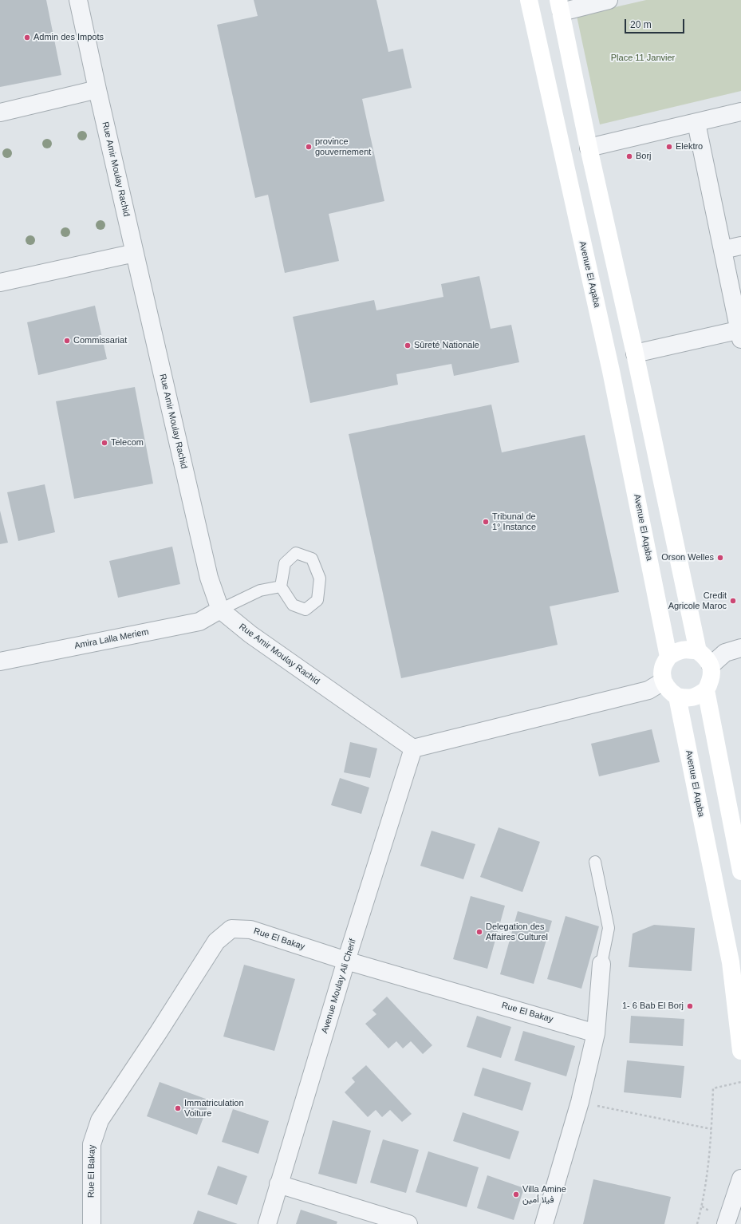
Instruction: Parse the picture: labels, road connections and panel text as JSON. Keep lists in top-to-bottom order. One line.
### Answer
{"streets":{"main road":["Avenue El Aqaba"],"street":["Rue Amir Moulay Rachid","Amira Lalla Meriem","Rue El Bakay","Avenue Moulay Ali Cherif"]},"crossings":[["Rue Amir Moulay Rachid","Amira Lalla Meriem"],["Rue Amir Moulay Rachid","Avenue Moulay Ali Cherif"],["Rue El Bakay","Avenue Moulay Ali Cherif"]],"parks":["Place 11 Janvier"],"places":["Admin des Impots","province gouvernement","Elektro","Borj","Commissariat","Sûreté Nationale","Telecom","Tribunal de 1° Instance","Orson Welles","Credit Agricole Maroc","Delegation des Affaires Culturel","1- 6 Bab El Borj","Immatriculation Voiture","Villa Amine فيلا أمين"],"scale_bar":"20 m"}
